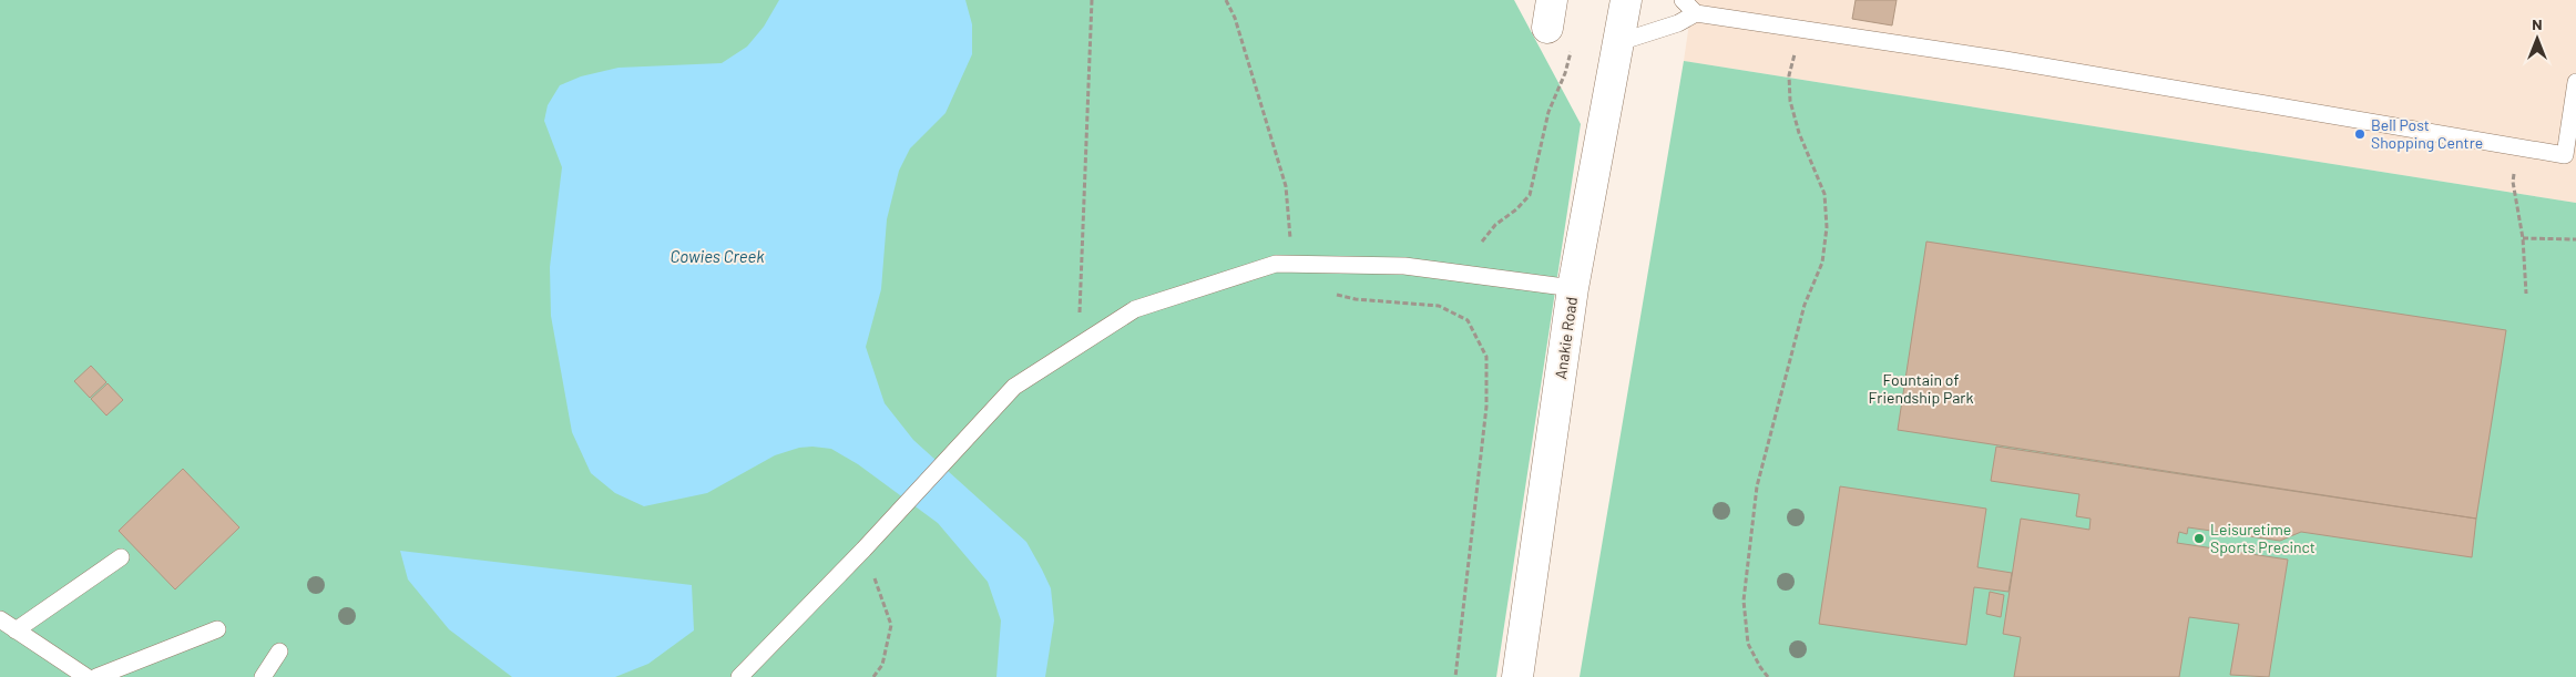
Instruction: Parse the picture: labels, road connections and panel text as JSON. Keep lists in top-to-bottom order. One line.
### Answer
{"streets":{"main road":["Anakie Road"]},"water":["Cowies Creek"],"parks":["Fountain of Friendship Park"],"places":["Bell Post Shopping Centre","Leisuretime Sports Precinct"],"north":"top"}
